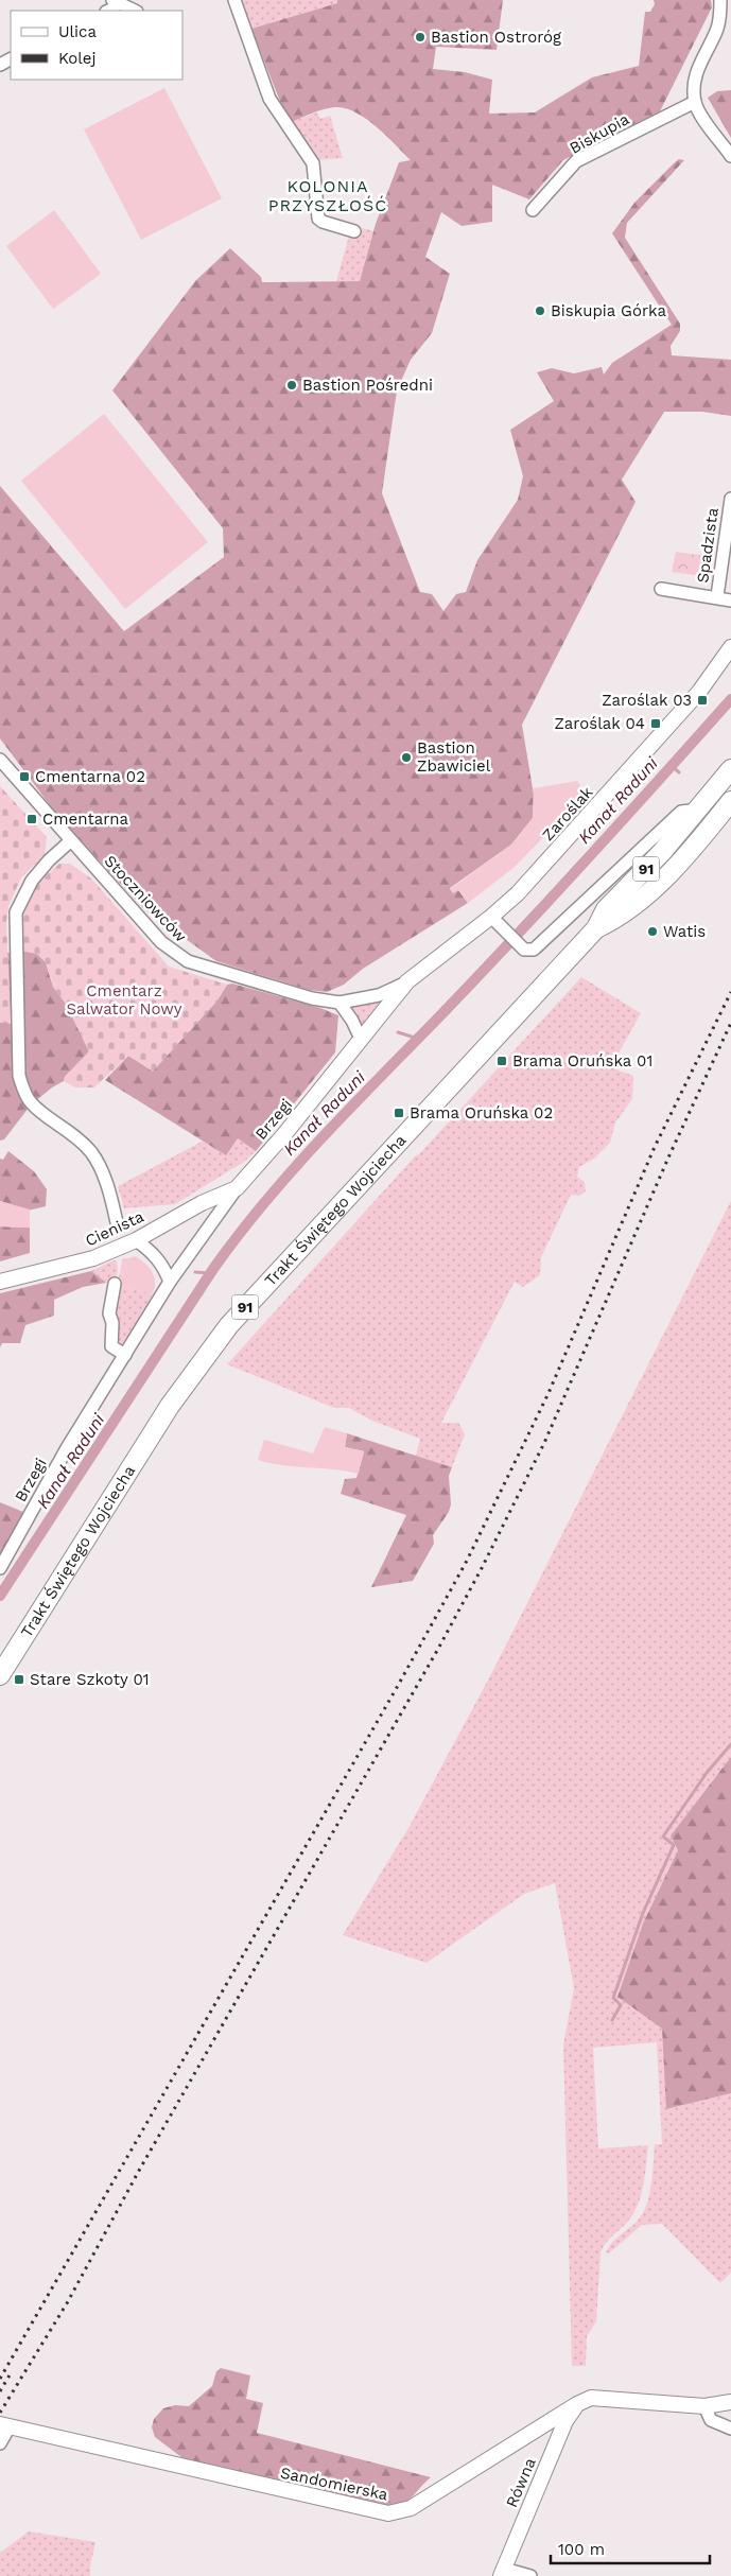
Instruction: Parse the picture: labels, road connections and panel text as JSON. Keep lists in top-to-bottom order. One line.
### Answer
{"streets":{"main road":["91","Trakt Świętego Wojciecha"],"street":["Biskupia","Spadzista","Zaroślak","Stoczniowców","Brzegi","Cienista","Równa","Sandomierska"]},"crossings":[["Zaroślak","Stoczniowców"],["Zaroślak","Brzegi"],["Stoczniowców","Brzegi"],["Brzegi","Cienista"],["Równa","Sandomierska"]],"districts":["KOLONIA PRZYSZŁOŚĆ"],"water":["Kanał Raduni"],"parks":["Cmentarz Salwator Nowy"],"places":{"other":["Bastion Ostroróg","Biskupia Górka","Bastion Pośredni","Bastion Zbawiciel","Watis"],"transit":["Zaroślak 03","Zaroślak 04","Cmentarna 02","Cmentarna","Brama Oruńska 01","Brama Oruńska 02","Stare Szkoty 01"]},"legend":["Ulica","Kolej"],"scale_bar":"100 m"}
